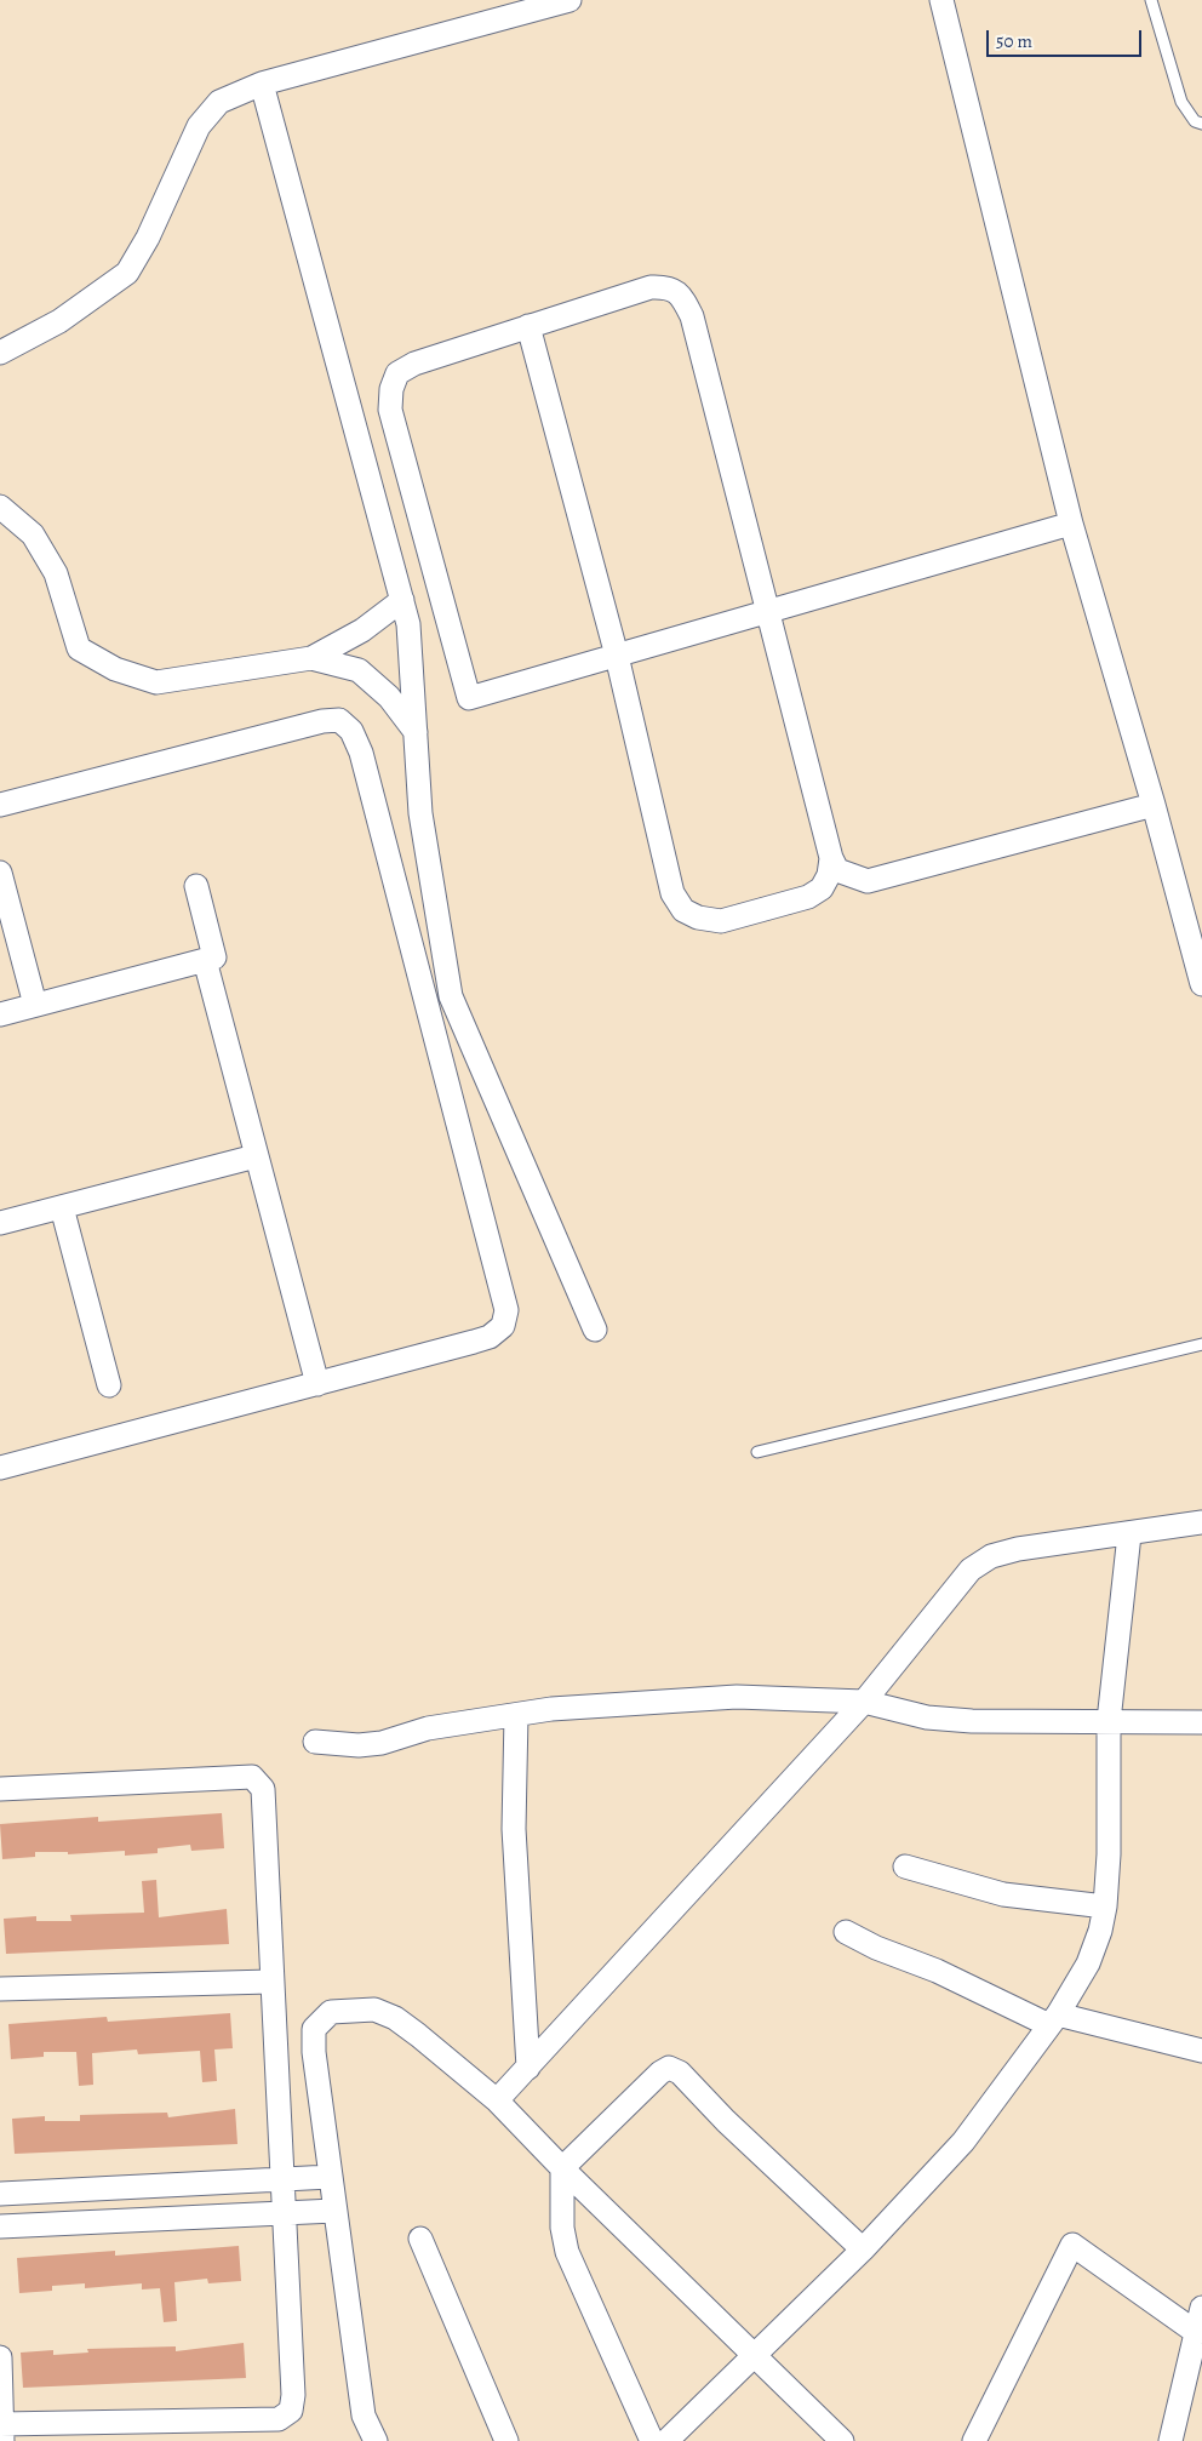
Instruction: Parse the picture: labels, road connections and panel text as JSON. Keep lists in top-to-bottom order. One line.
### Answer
{"scale_bar":"50 m"}
